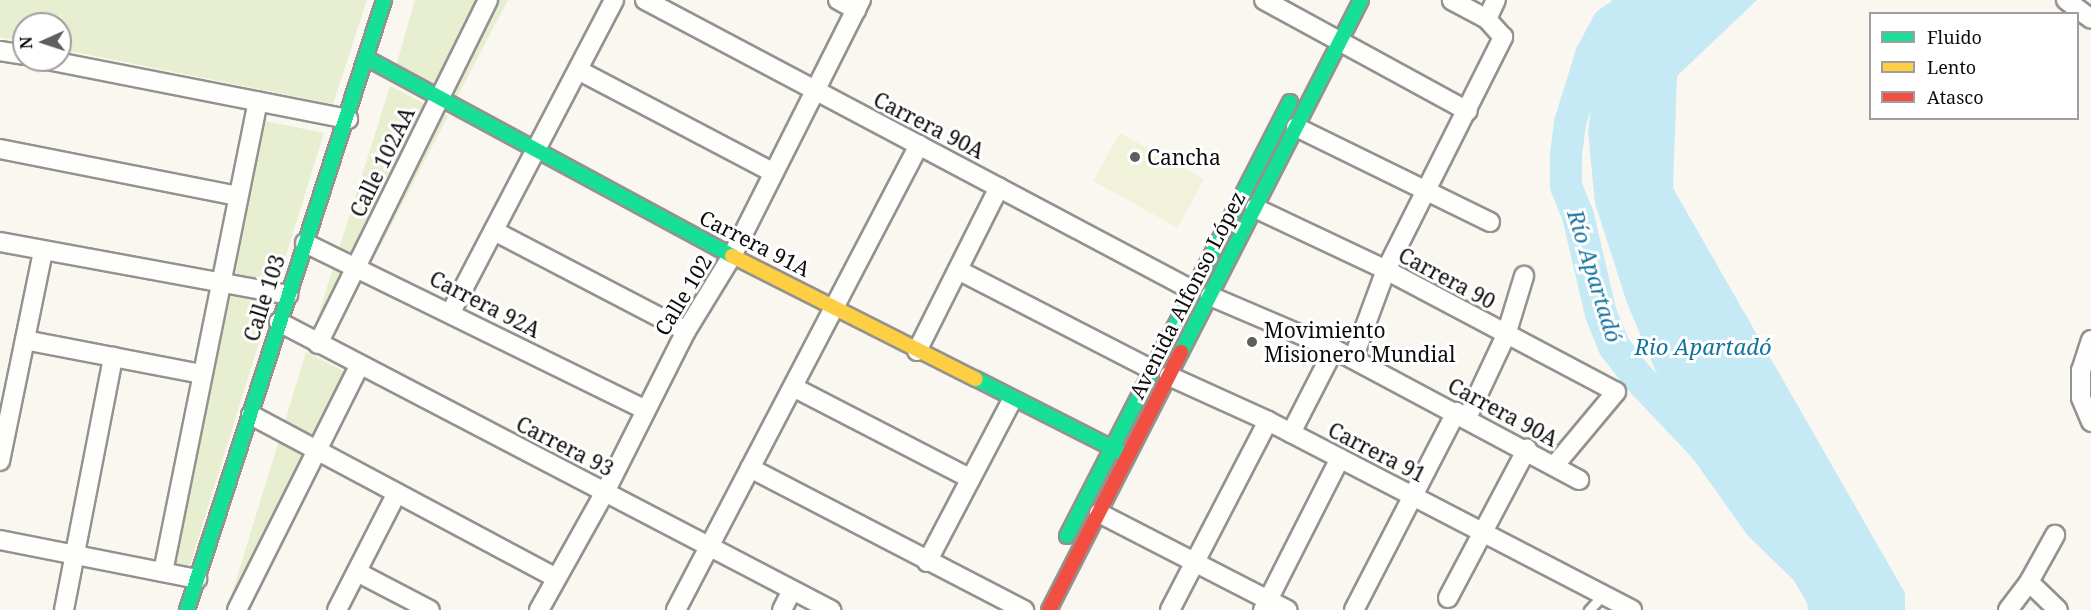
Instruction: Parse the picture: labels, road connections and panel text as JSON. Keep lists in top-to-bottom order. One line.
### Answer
{"streets":{"street":["Carrera 90A","Calle 102AA","Carrera 91A","Carrera 90","Calle 102","Avenida Alfonso López","Calle 103","Carrera 92A","Carrera 93","Carrera 91"]},"crossings":[["Carrera 90A","Carrera 90"],["Carrera 90A","Calle 102"],["Carrera 90A","Avenida Alfonso López"],["Calle 102AA","Carrera 91A"],["Calle 102AA","Carrera 92A"],["Calle 102AA","Carrera 93"],["Carrera 91A","Calle 102"],["Carrera 91A","Avenida Alfonso López"],["Carrera 91A","Calle 103"],["Carrera 90","Avenida Alfonso López"],["Calle 102","Carrera 92A"],["Calle 102","Carrera 93"],["Avenida Alfonso López","Carrera 91"],["Calle 103","Carrera 92A"],["Calle 103","Carrera 93"]],"water":["Río Apartadó","Rio Apartadó"],"places":["Cancha","Movimiento Misionero Mundial"],"legend":["Fluido","Lento","Atasco"],"north":"left"}
